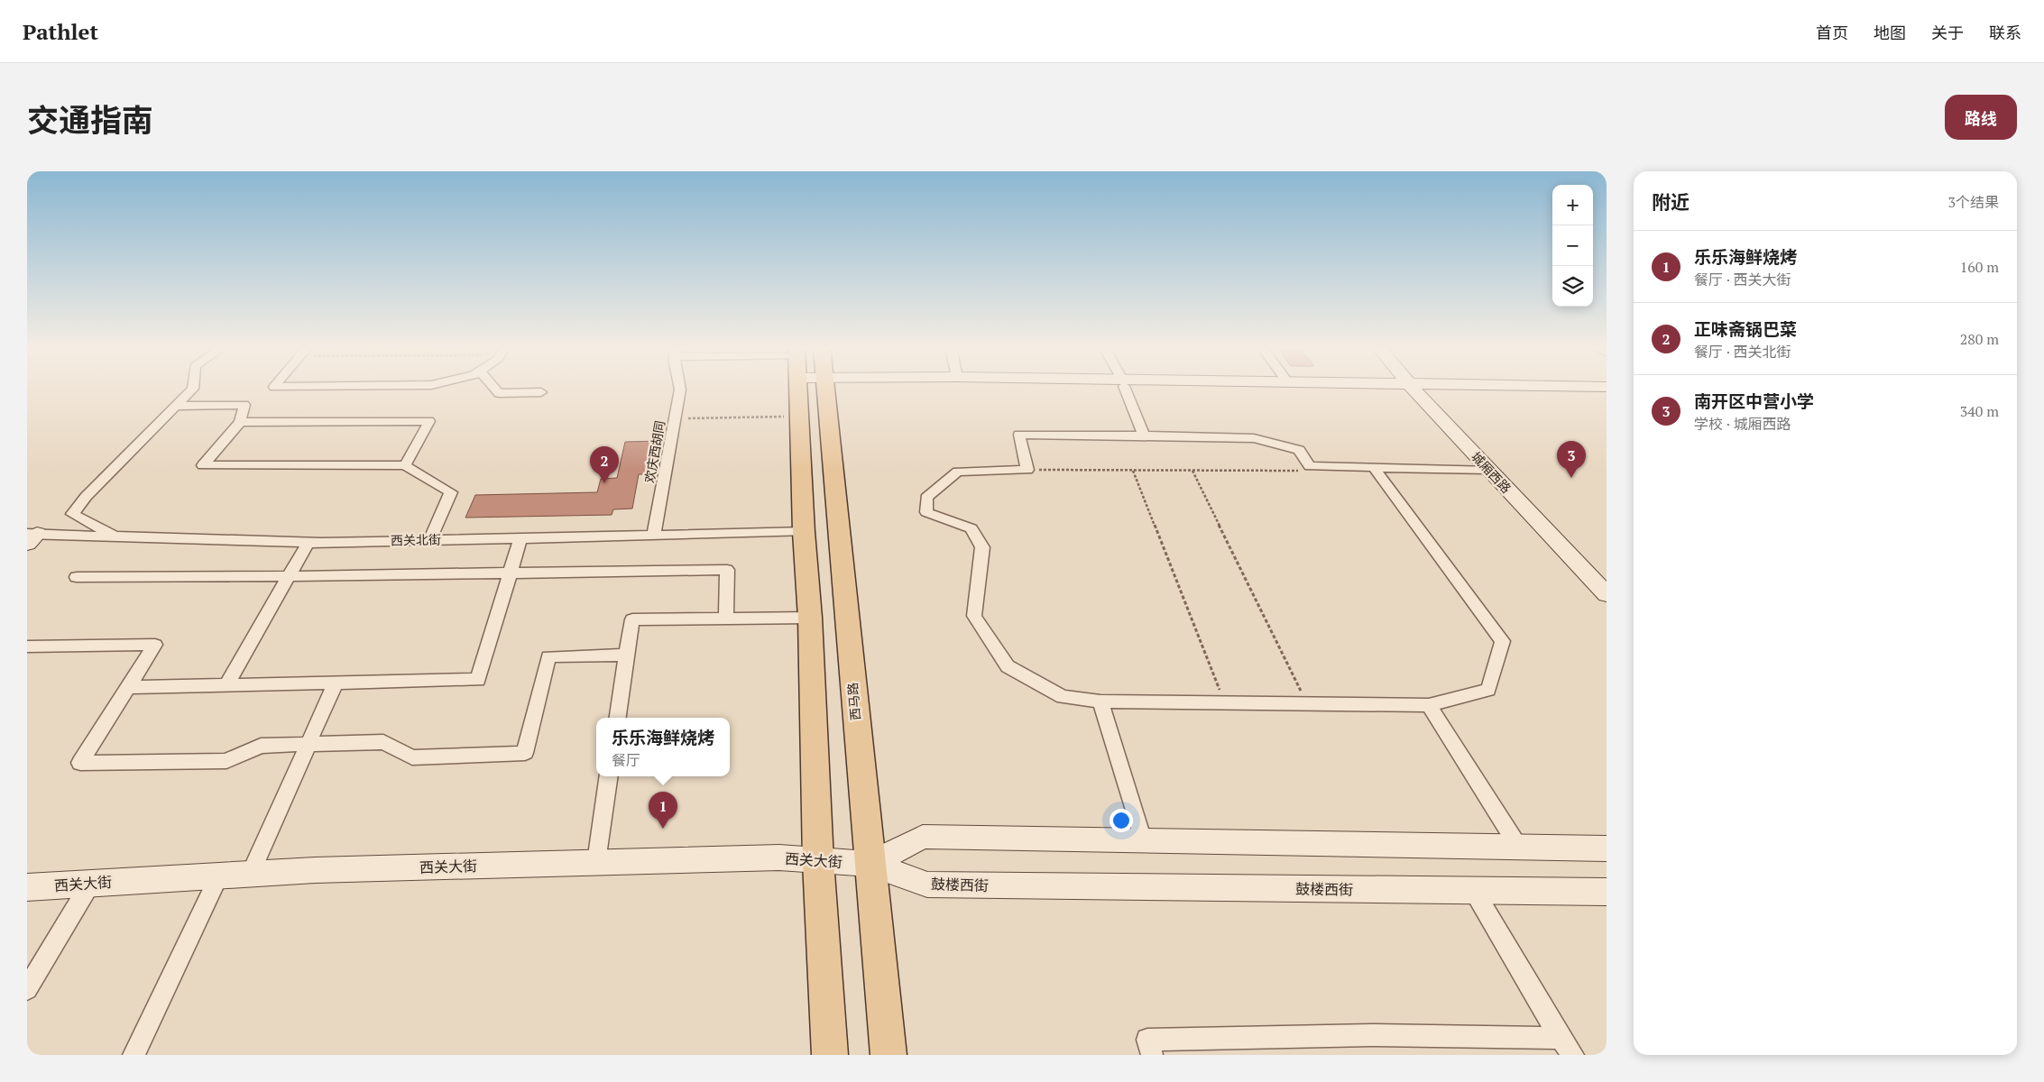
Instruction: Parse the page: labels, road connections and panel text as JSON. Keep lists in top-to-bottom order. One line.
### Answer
{"streets":{"main road":["西马路"],"street":["欢庆西胡同","城厢西路","西关北街","西关大街","鼓楼西街"]},"crossings":[["欢庆西胡同","西关北街"],["西关北街","西马路"],["西马路","西关大街"],["西马路","鼓楼西街"],["西关大街","鼓楼西街"]],"page":{"header":"Pathlet","nav":["首页","地图","关于","联系"],"title":"交通指南","buttons":"路线","heading":["附近","3个结果"],"map_buttons":["+","−"],"list":[{"mark":"1","name":"乐乐海鲜烧烤","note":"餐厅 · 西关大街","value":"160 m"},{"mark":"2","name":"正味斋锅巴菜","note":"餐厅 · 西关北街","value":"280 m"},{"mark":"3","name":"南开区中营小学","note":"学校 · 城厢西路","value":"340 m"}],"pins":["3","2","1"],"popup":["乐乐海鲜烧烤","餐厅"]}}
